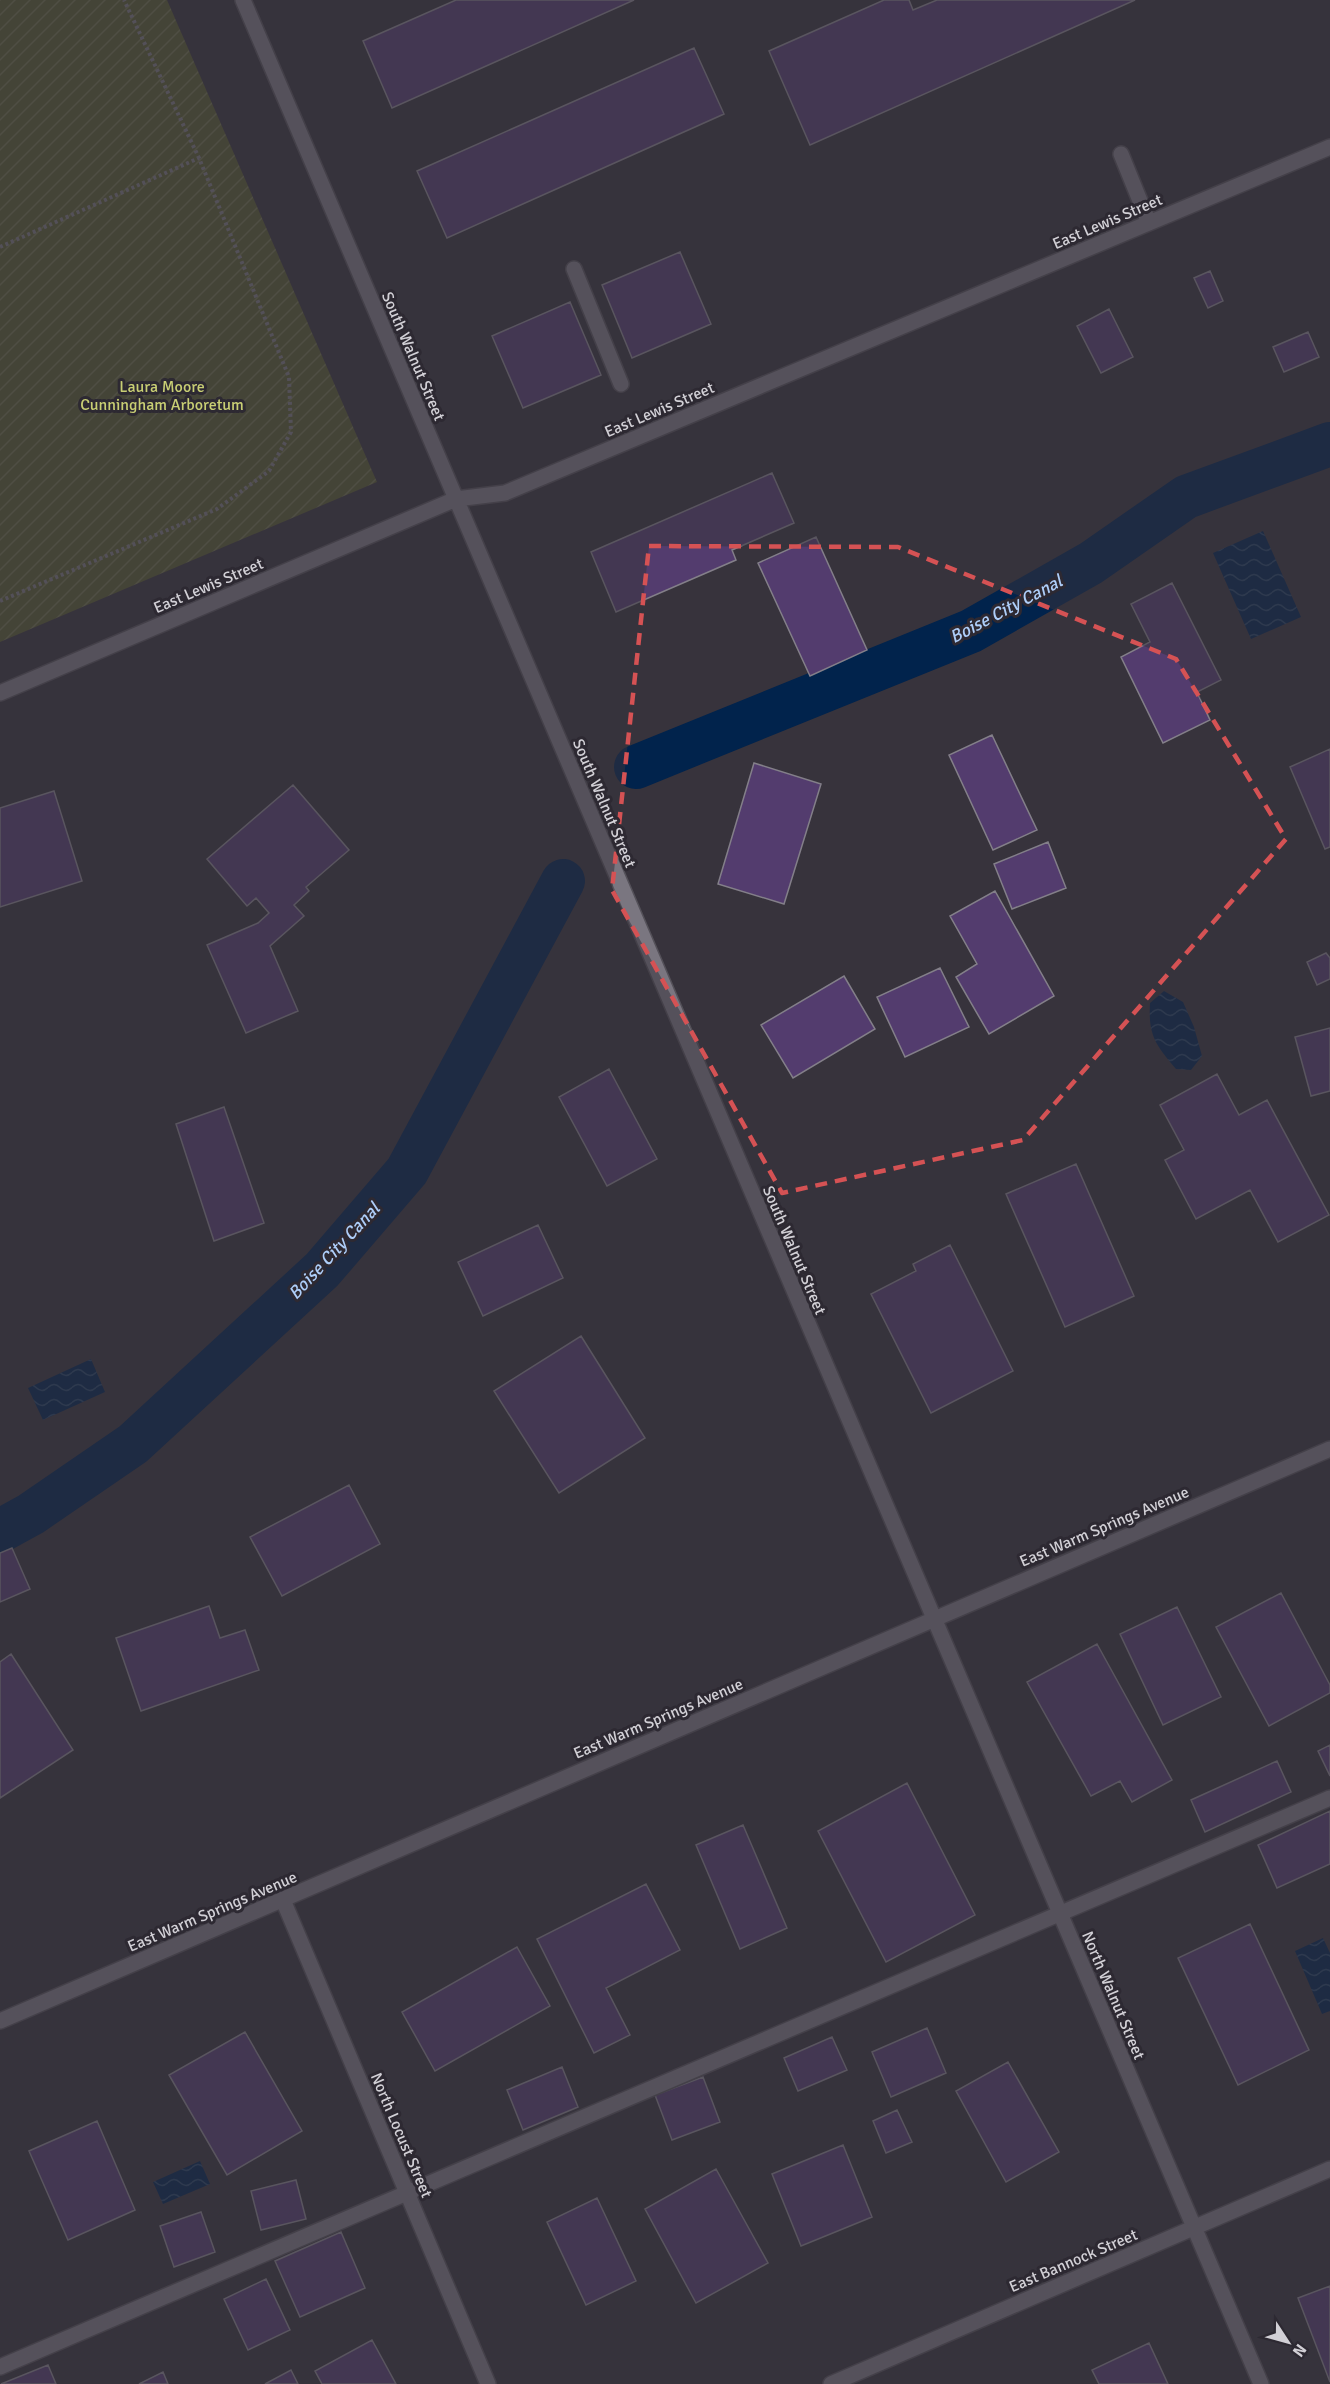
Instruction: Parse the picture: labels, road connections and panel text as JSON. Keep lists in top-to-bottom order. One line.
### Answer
{"streets":{"street":["East Lewis Street","South Walnut Street","East Warm Springs Avenue","North Walnut Street","North Locust Street","East Bannock Street"]},"crossings":[["East Lewis Street","South Walnut Street"],["South Walnut Street","East Warm Springs Avenue"],["South Walnut Street","North Walnut Street"],["East Warm Springs Avenue","North Walnut Street"],["East Warm Springs Avenue","North Locust Street"],["North Walnut Street","East Bannock Street"]],"water":["Boise City Canal"],"parks":["Laura Moore Cunningham Arboretum"],"north":"bottom right"}
